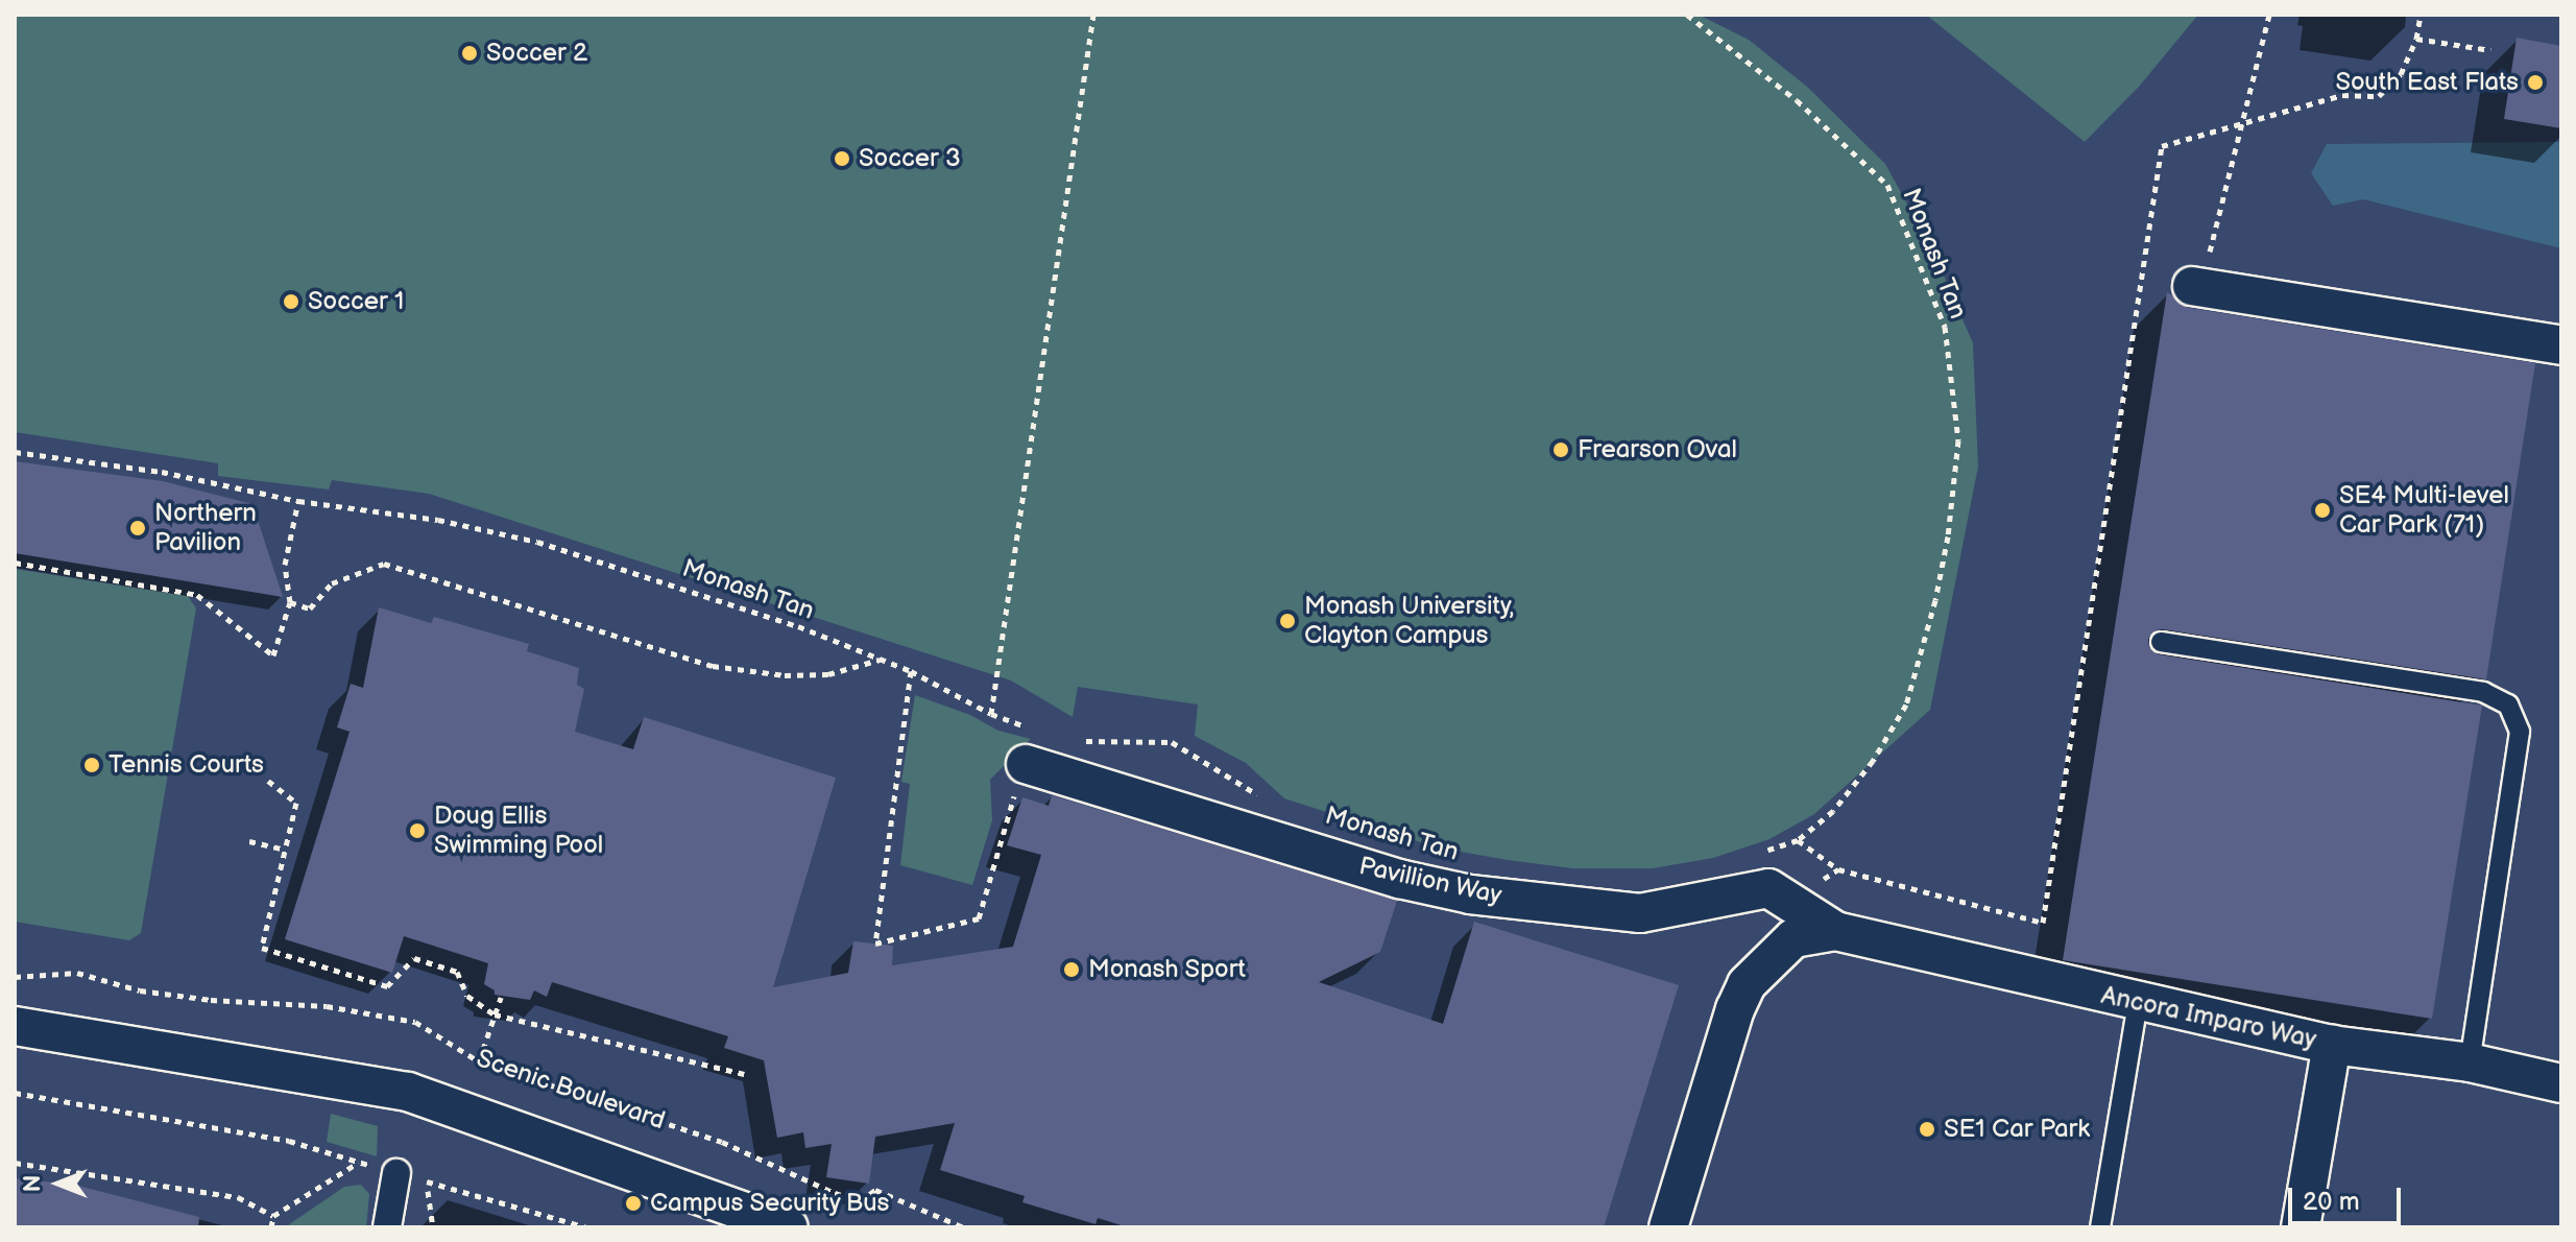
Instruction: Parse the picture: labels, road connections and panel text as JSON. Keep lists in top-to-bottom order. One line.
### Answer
{"streets":{"street":["Pavillion Way","Ancora Imparo Way"],"path":["Monash Tan","Scenic Boulevard"]},"crossings":[["Monash Tan","Pavillion Way"],["Pavillion Way","Ancora Imparo Way"]],"places":["Soccer 2","South East Flats","Soccer 3","Soccer 1","Frearson Oval","SE4 Multi-level Car Park (71)","Northern Pavilion","Monash University, Clayton Campus","Tennis Courts","Doug Ellis Swimming Pool","Monash Sport","SE1 Car Park","Campus Security Bus"],"scale_bar":"20 m","north":"left"}
